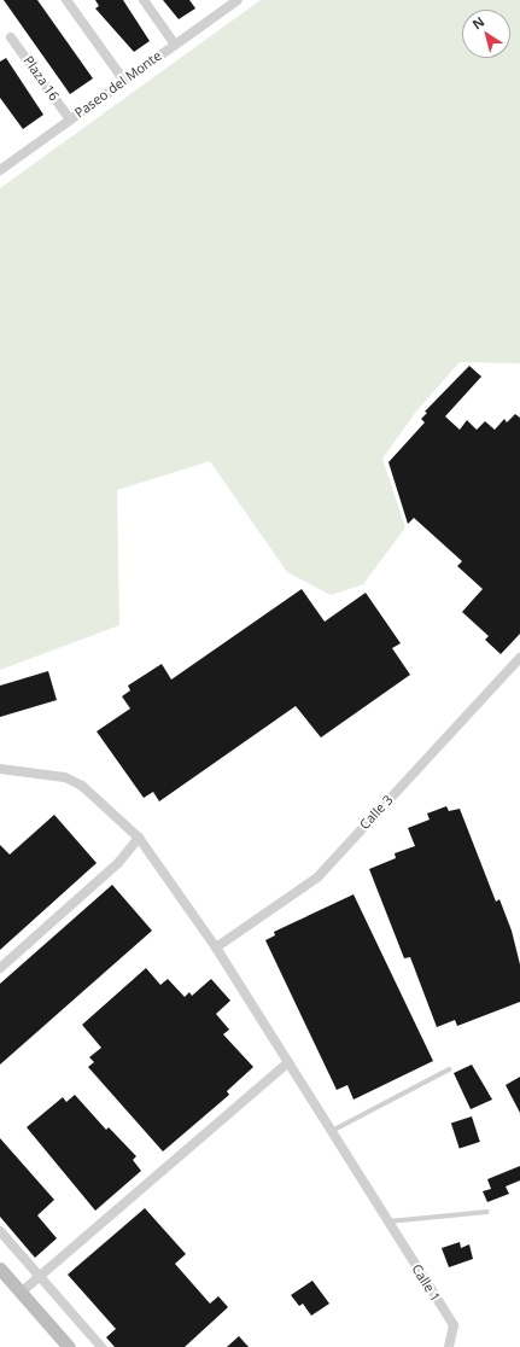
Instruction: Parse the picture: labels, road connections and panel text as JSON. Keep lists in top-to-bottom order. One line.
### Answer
{"streets":{"street":["Plaza 16","Paseo del Monte","Calle 3","Calle 1"]},"crossings":[["Plaza 16","Paseo del Monte"],["Calle 3","Calle 1"]],"north":"top left"}
